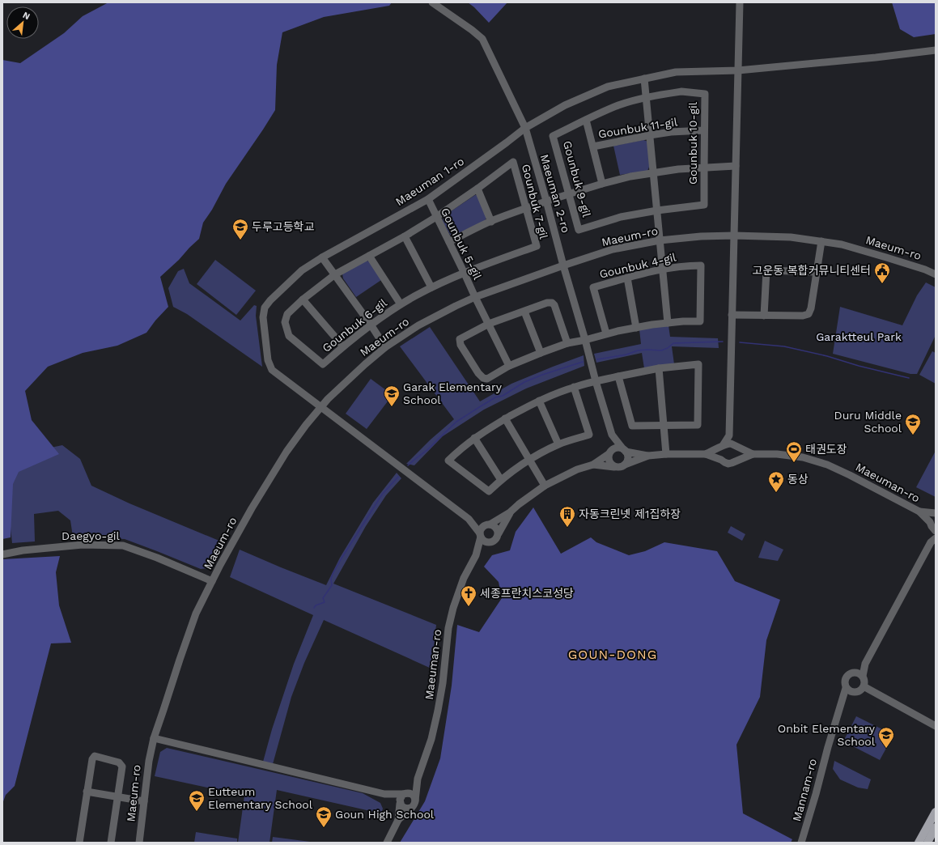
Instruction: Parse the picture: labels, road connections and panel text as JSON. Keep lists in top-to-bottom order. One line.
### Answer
{"streets":{"street":["Gounbuk 11-gil","Gounbuk 10-gil","Gounbuk 9-gil","Maeuman 1-ro","Maeuman 2-ro","Gounbuk 7-gil","Maeum-ro","Gounbuk 5-gil","Gounbuk 4-gil","Gounbuk 6-gil","Maeuman-ro","Daegyo-gil","Mannam-ro"]},"crossings":[["Gounbuk 11-gil","Gounbuk 10-gil"],["Gounbuk 10-gil","Gounbuk 9-gil"],["Maeuman 1-ro","Maeuman 2-ro"],["Maeuman 1-ro","Maeum-ro"],["Maeuman 1-ro","Gounbuk 5-gil"],["Maeuman 2-ro","Maeum-ro"],["Maeuman 2-ro","Gounbuk 4-gil"],["Gounbuk 7-gil","Gounbuk 5-gil"],["Gounbuk 7-gil","Gounbuk 6-gil"],["Maeum-ro","Gounbuk 5-gil"],["Maeum-ro","Daegyo-gil"],["Gounbuk 5-gil","Gounbuk 4-gil"],["Gounbuk 5-gil","Gounbuk 6-gil"]],"districts":["GOUN-DONG"],"parks":["Garaktteul Park"],"places":{"school or university":["두루고등학교","Garak Elementary School","Duru Middle School","Onbit Elementary School","Eutteum Elementary School","Goun High School"],"public building":["고운동 복합커뮤니티센터"],"sports":["태권도장"],"place":["동상"],"building":["자동크린넷 제1집하장"],"church":["세종프란치스코성당"]},"north":"top right"}
